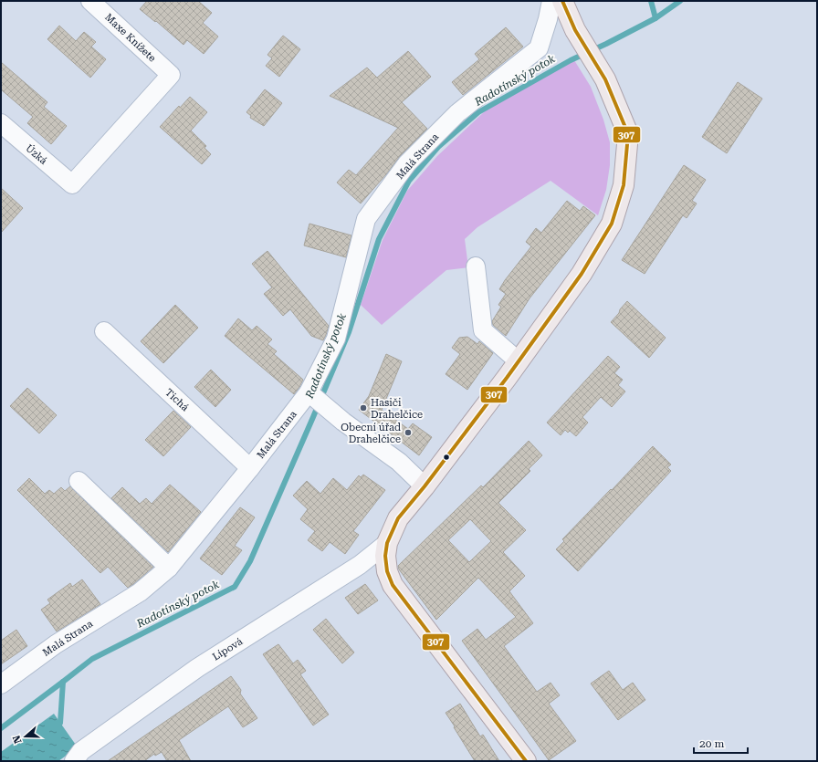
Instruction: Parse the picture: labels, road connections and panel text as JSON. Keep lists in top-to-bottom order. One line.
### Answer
{"streets":{"street":["Maxe Knížete","Úzká","Malá Strana","Tichá","Lípová"]},"crossings":[["Maxe Knížete","Úzká"],["Malá Strana","Tichá"]],"water":["Radotínský potok"],"places":["Hasiči Drahelčice","Obecní úřad Drahelčice"],"lines":["transit line 307"],"scale_bar":"20 m","north":"left"}
